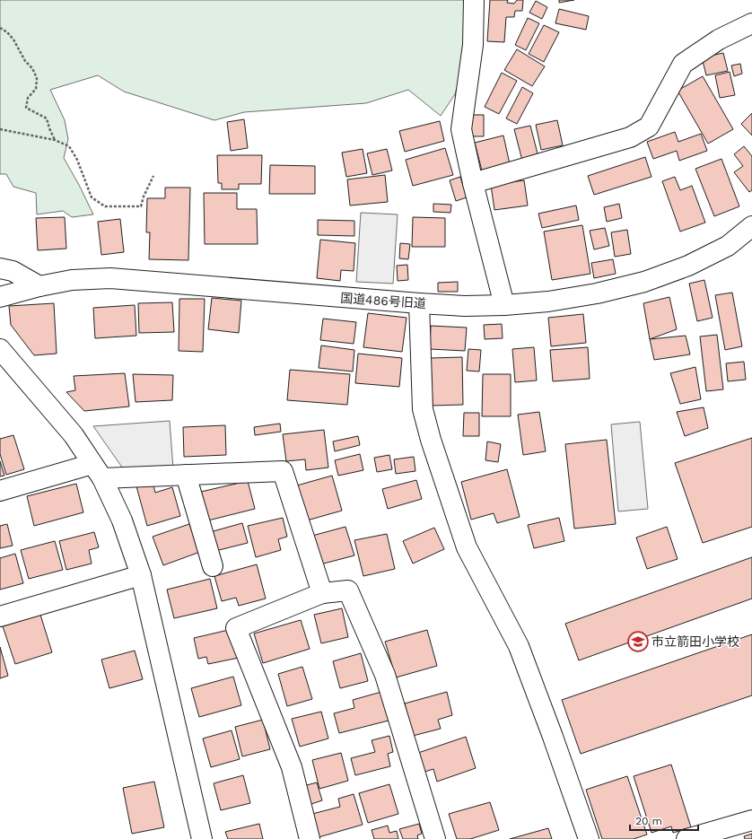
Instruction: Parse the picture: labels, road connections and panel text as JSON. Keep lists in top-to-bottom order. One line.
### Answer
{"streets":{"street":["国道486号旧道"]},"places":{"school or university":["市立箭田小学校"]},"scale_bar":"20 m"}
